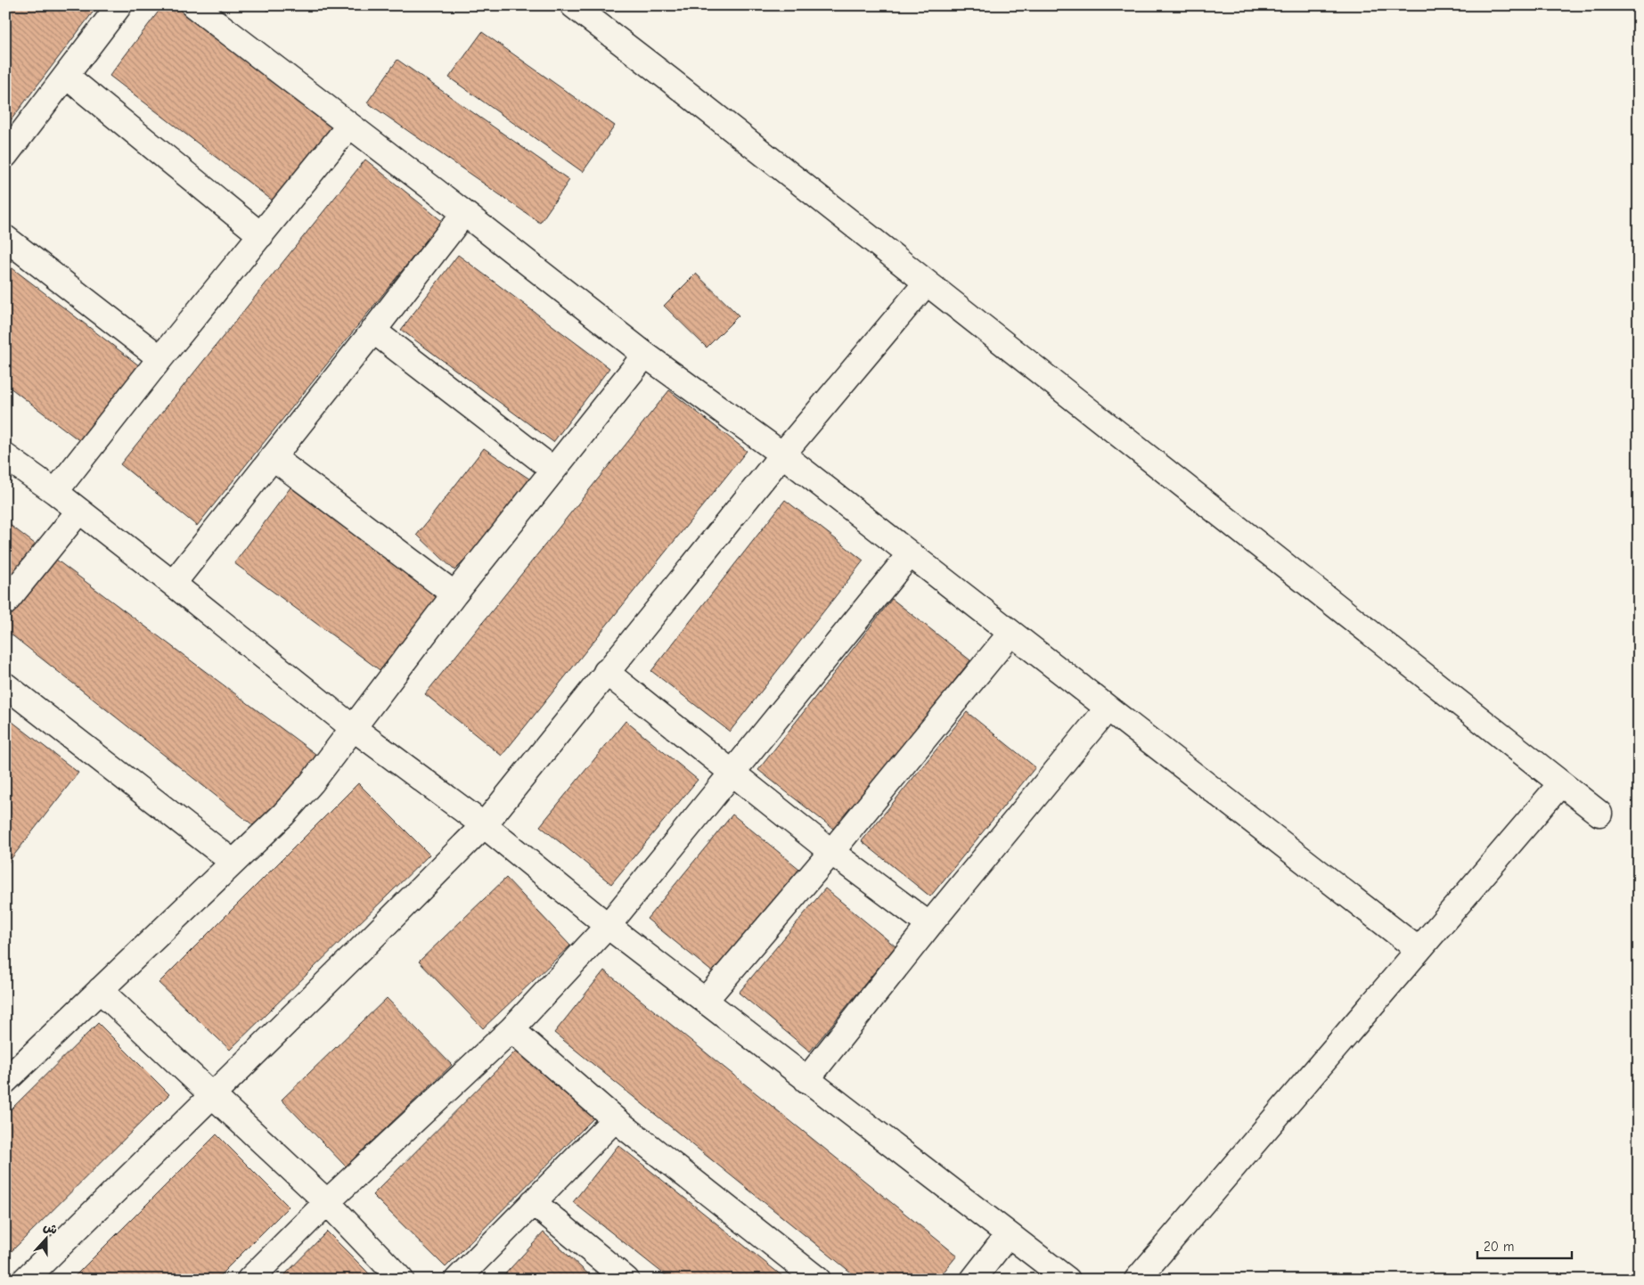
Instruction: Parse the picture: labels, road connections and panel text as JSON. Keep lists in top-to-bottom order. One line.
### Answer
{"scale_bar":"20 m","north":"top"}
